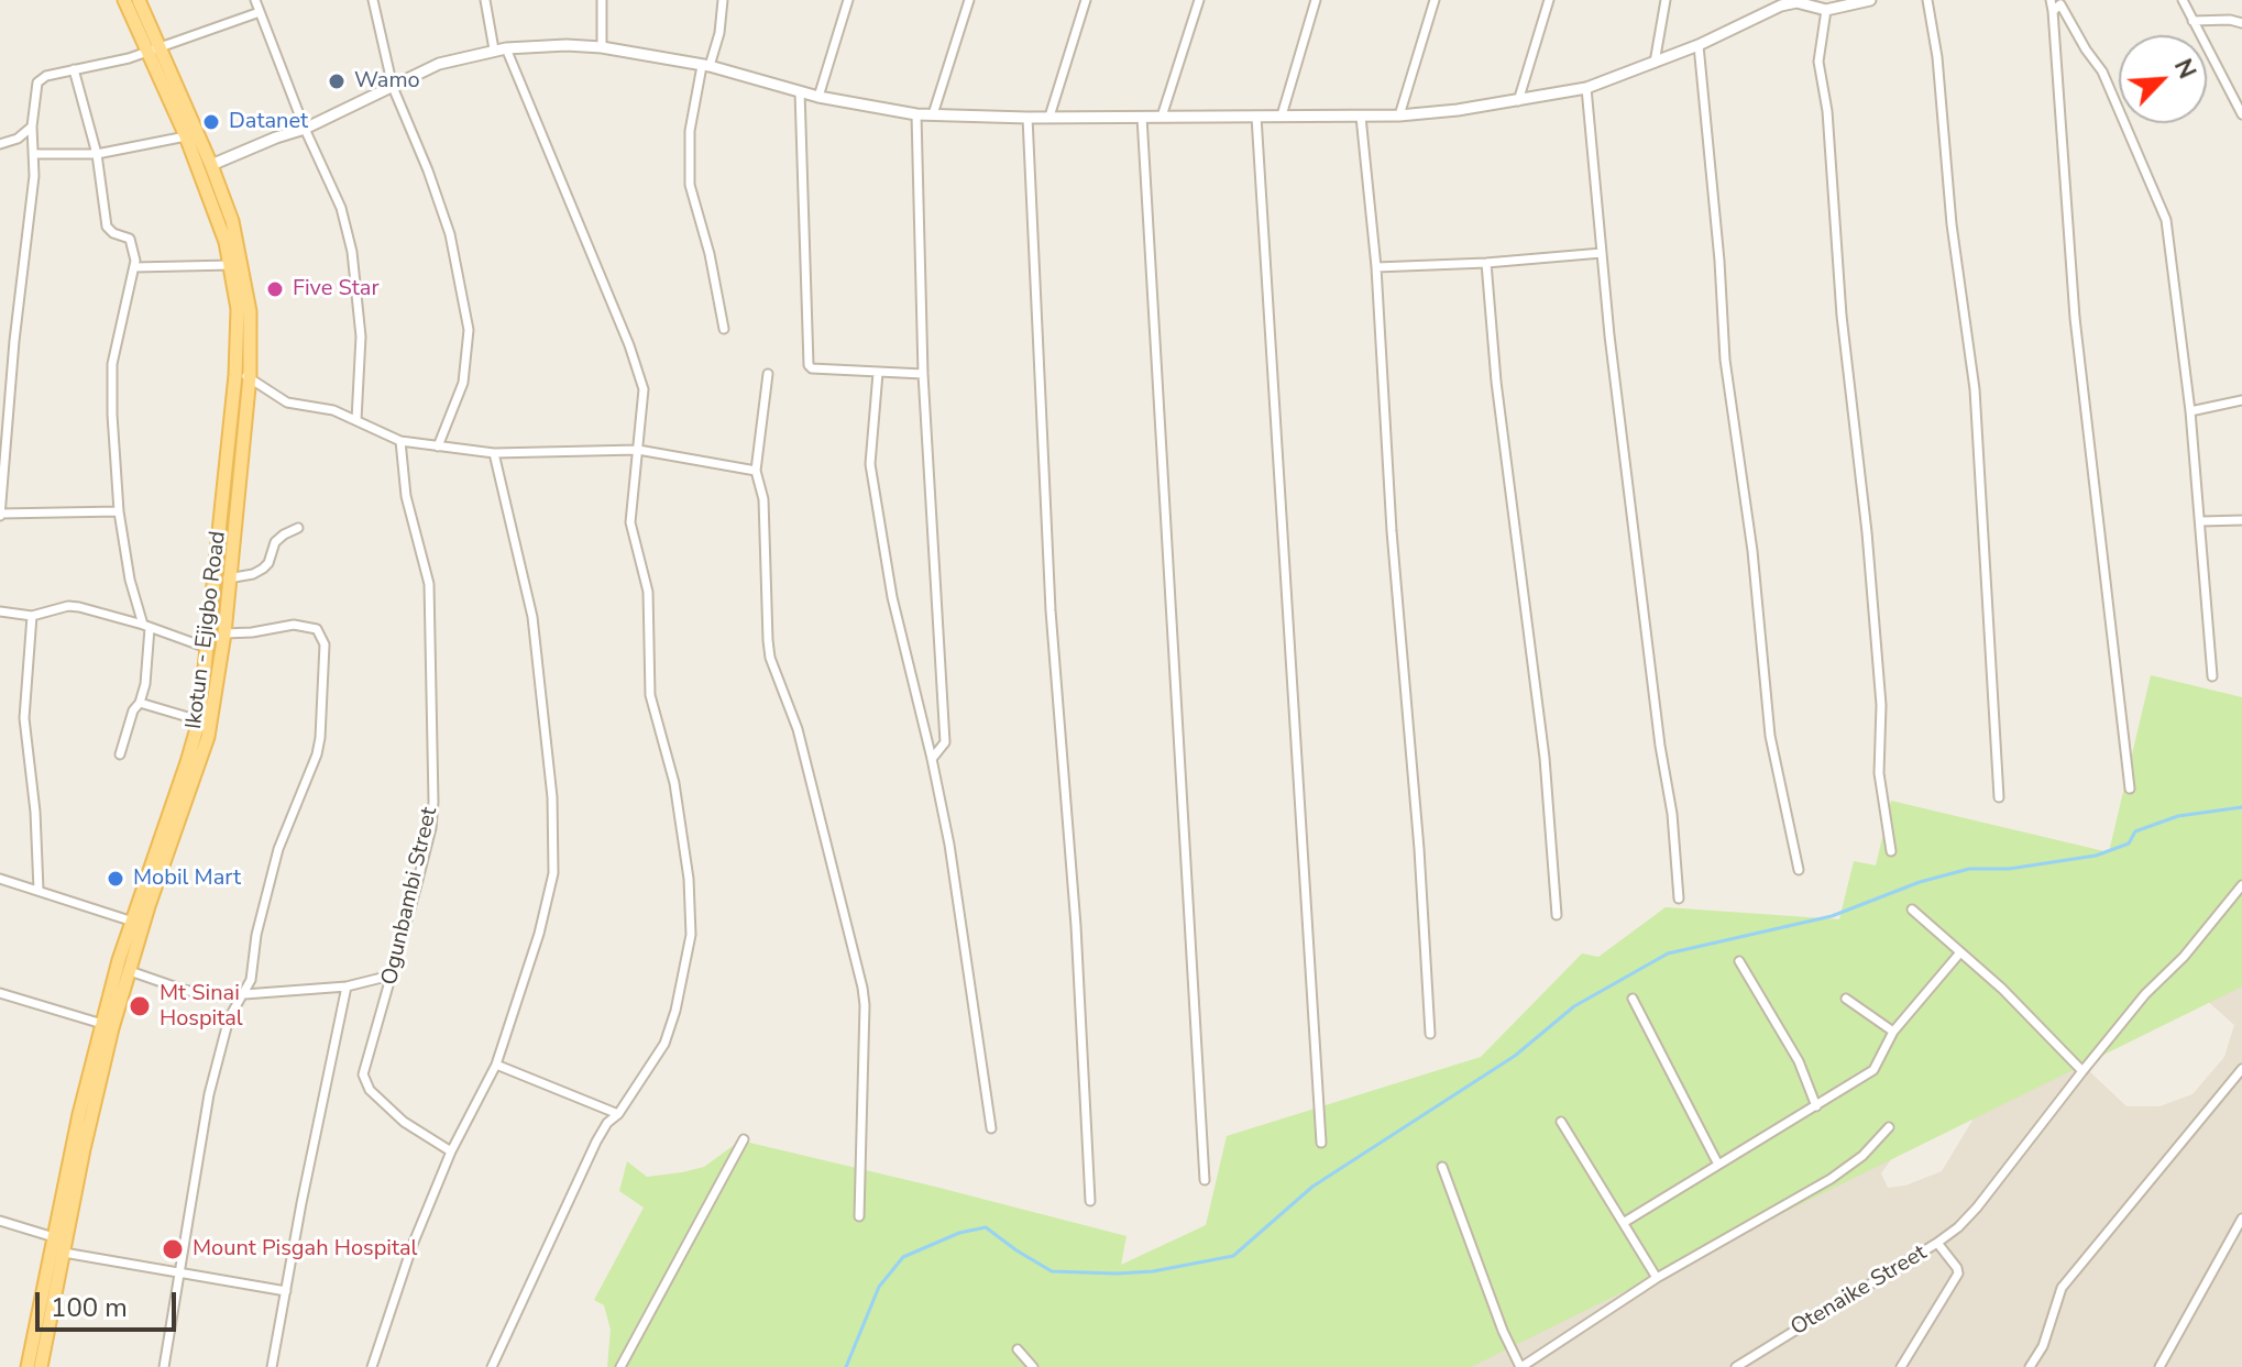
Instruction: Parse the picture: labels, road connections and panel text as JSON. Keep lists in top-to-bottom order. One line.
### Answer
{"streets":{"main road":["Ikotun - Ejigbo Road"],"street":["Ogunbambi Street","Otenaike Street"]},"places":["Wamo","Datanet","Five Star","Mobil Mart","Mt Sinai Hospital","Mount Pisgah Hospital"],"scale_bar":"100 m","north":"top right"}
